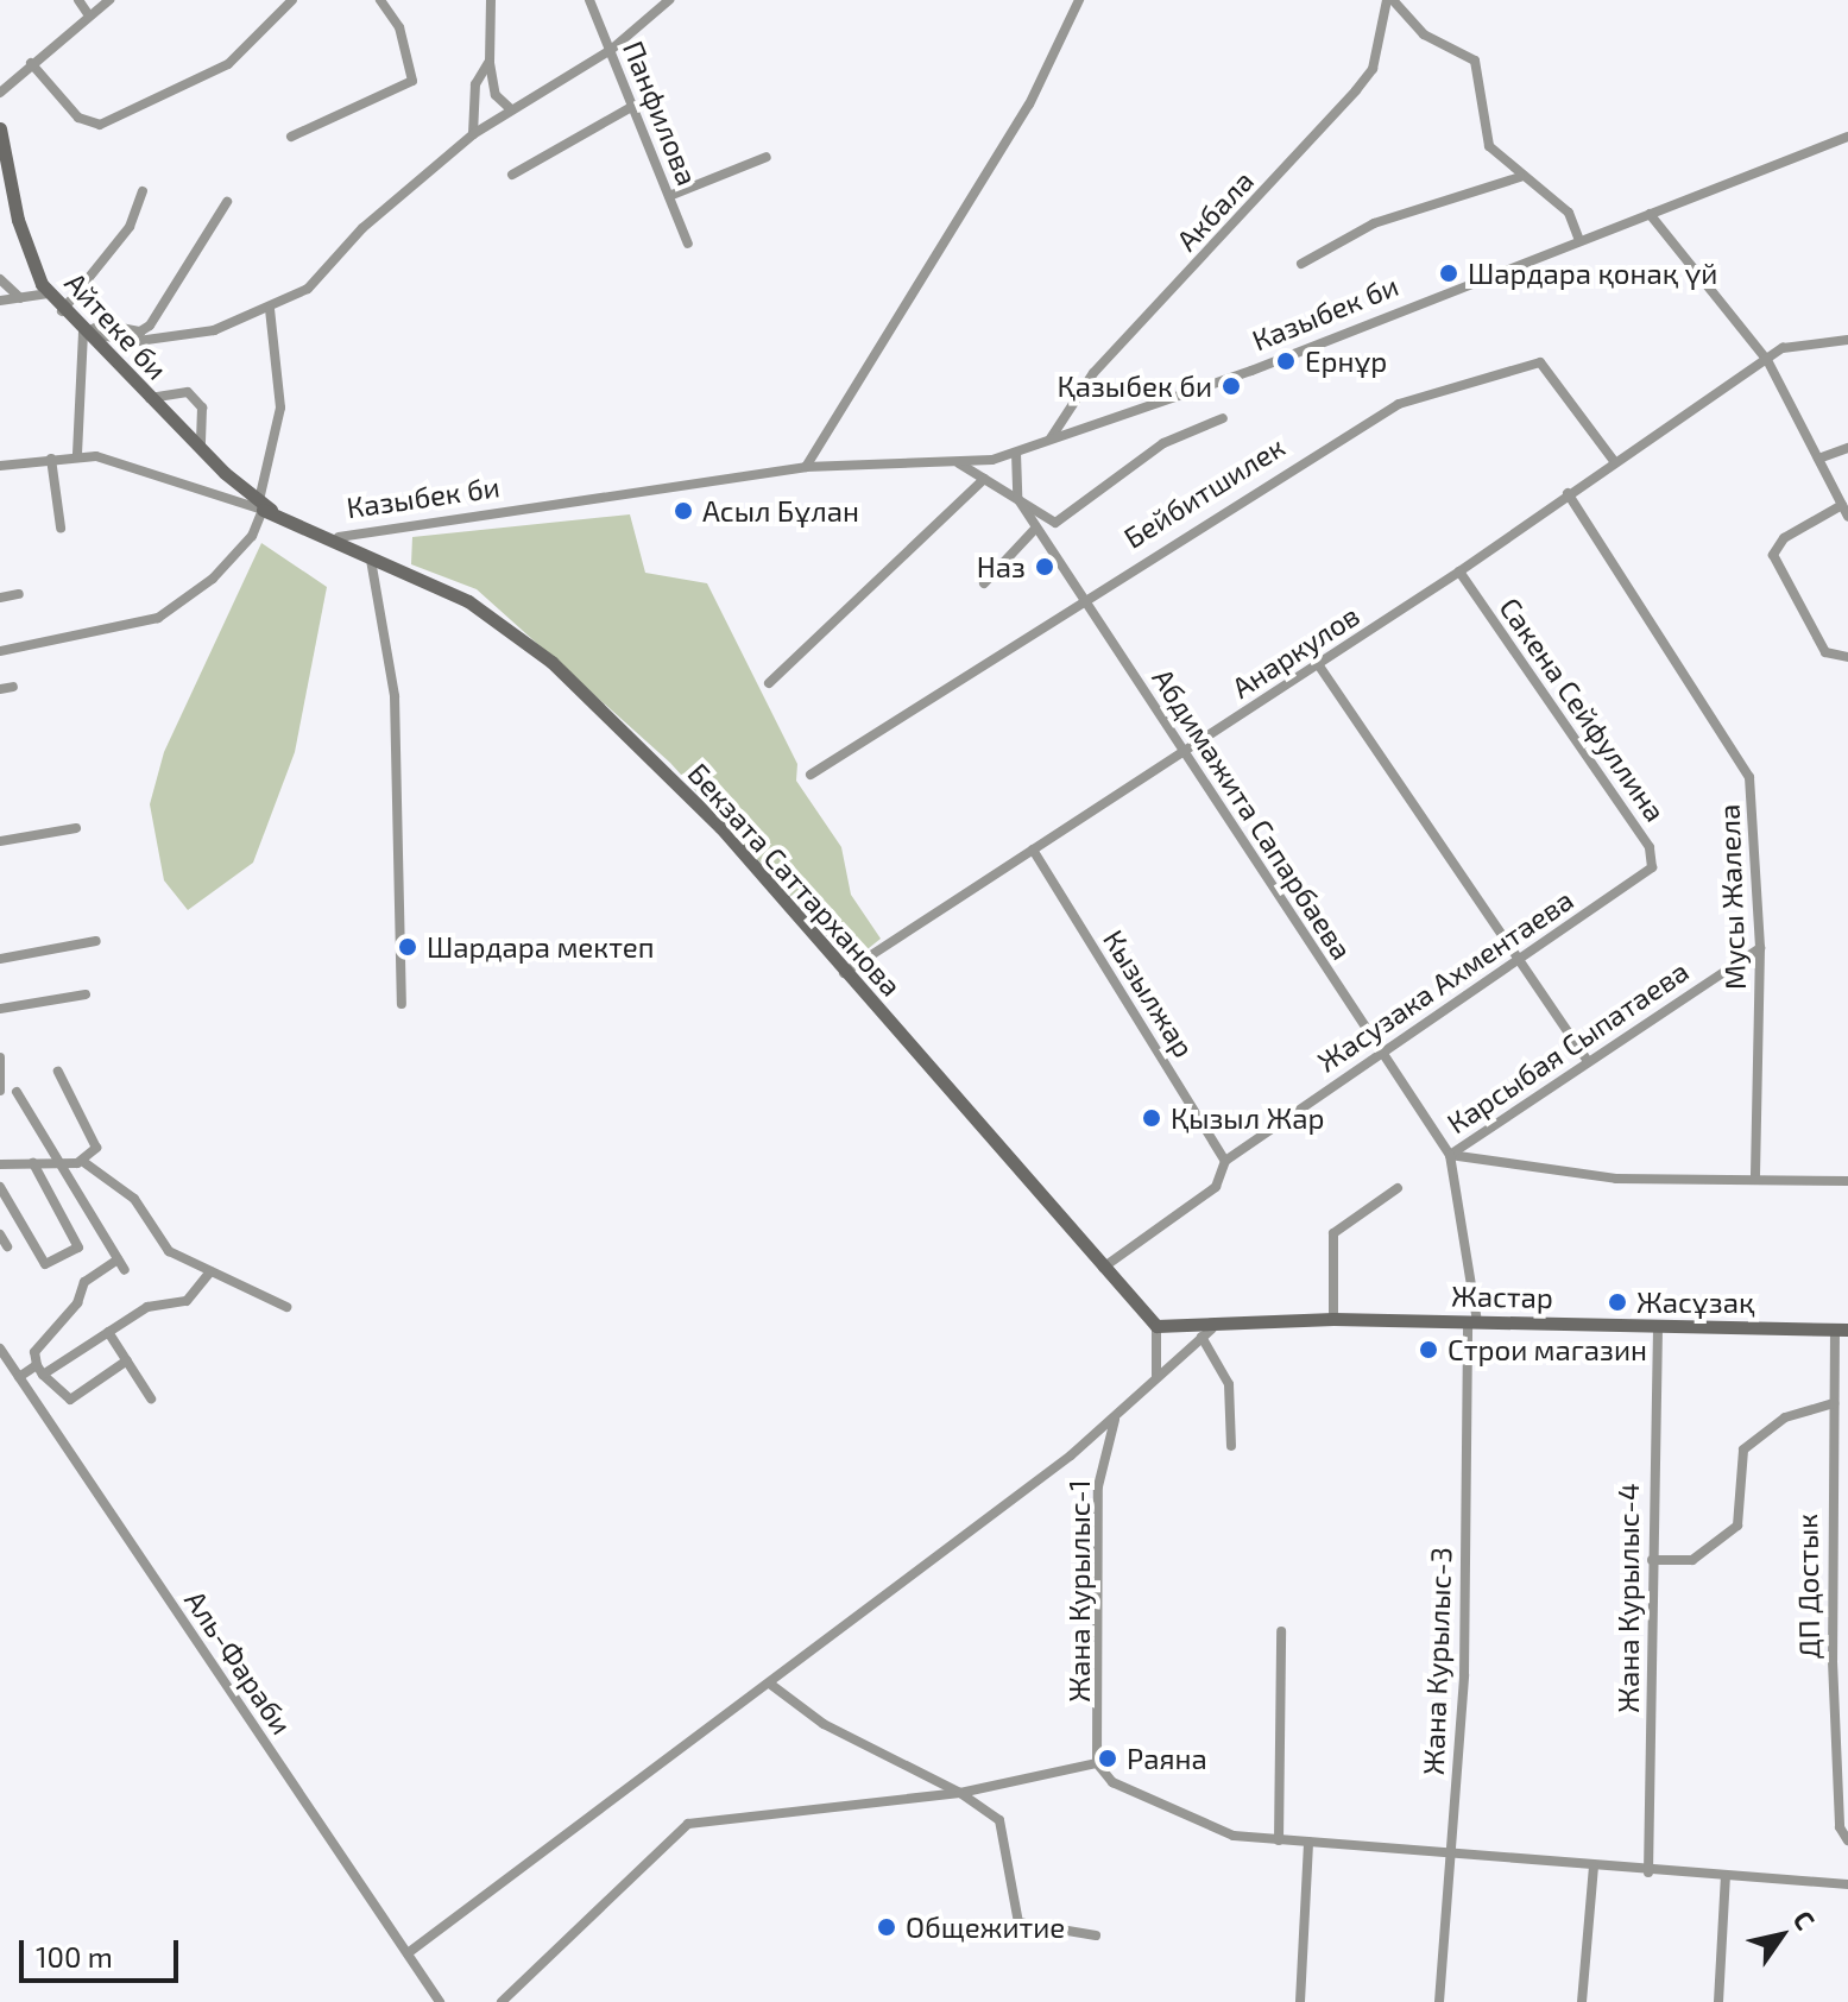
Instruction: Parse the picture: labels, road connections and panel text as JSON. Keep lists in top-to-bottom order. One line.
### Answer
{"streets":{"street":["Панфилова","Акбала","Казыбек би","Айтеке би","Бейбитшилек","Анаркулов","Сакена Сейфуллина","Абдимажита Сапарбаева","Бекзата Саттарханова","Мусы Жалела","Жасузака Ахментаева","Кызылжар","Карсыбая Сыпатаева","Жастар","ДП Достык","Жана Курылыс-1","Жана Курылыс-4","Жана Курылыс-3","Аль-Фараби"]},"crossings":[["Акбала","Казыбек би"],["Казыбек би","Айтеке би"],["Казыбек би","Бекзата Саттарханова"],["Бейбитшилек","Анаркулов"],["Бейбитшилек","Абдимажита Сапарбаева"],["Анаркулов","Сакена Сейфуллина"],["Анаркулов","Абдимажита Сапарбаева"],["Анаркулов","Бекзата Саттарханова"],["Анаркулов","Мусы Жалела"],["Анаркулов","Кызылжар"],["Сакена Сейфуллина","Жасузака Ахментаева"],["Абдимажита Сапарбаева","Жасузака Ахментаева"],["Абдимажита Сапарбаева","Карсыбая Сыпатаева"],["Абдимажита Сапарбаева","Жастар"],["Абдимажита Сапарбаева","Жана Курылыс-3"],["Бекзата Саттарханова","Жасузака Ахментаева"],["Бекзата Саттарханова","Жастар"],["Мусы Жалела","Карсыбая Сыпатаева"],["Жасузака Ахментаева","Кызылжар"],["Жастар","ДП Достык"],["Жастар","Жана Курылыс-4"],["Жастар","Жана Курылыс-3"]],"places":["Шардара қонақ үй","Ернұр","Қазыбек би","Асыл Бұлан","Наз","Шардара мектеп","Қызыл Жар","Жасұзақ","Строи магазин","Раяна","Общежитие"],"scale_bar":"100 m","north":"top right"}
